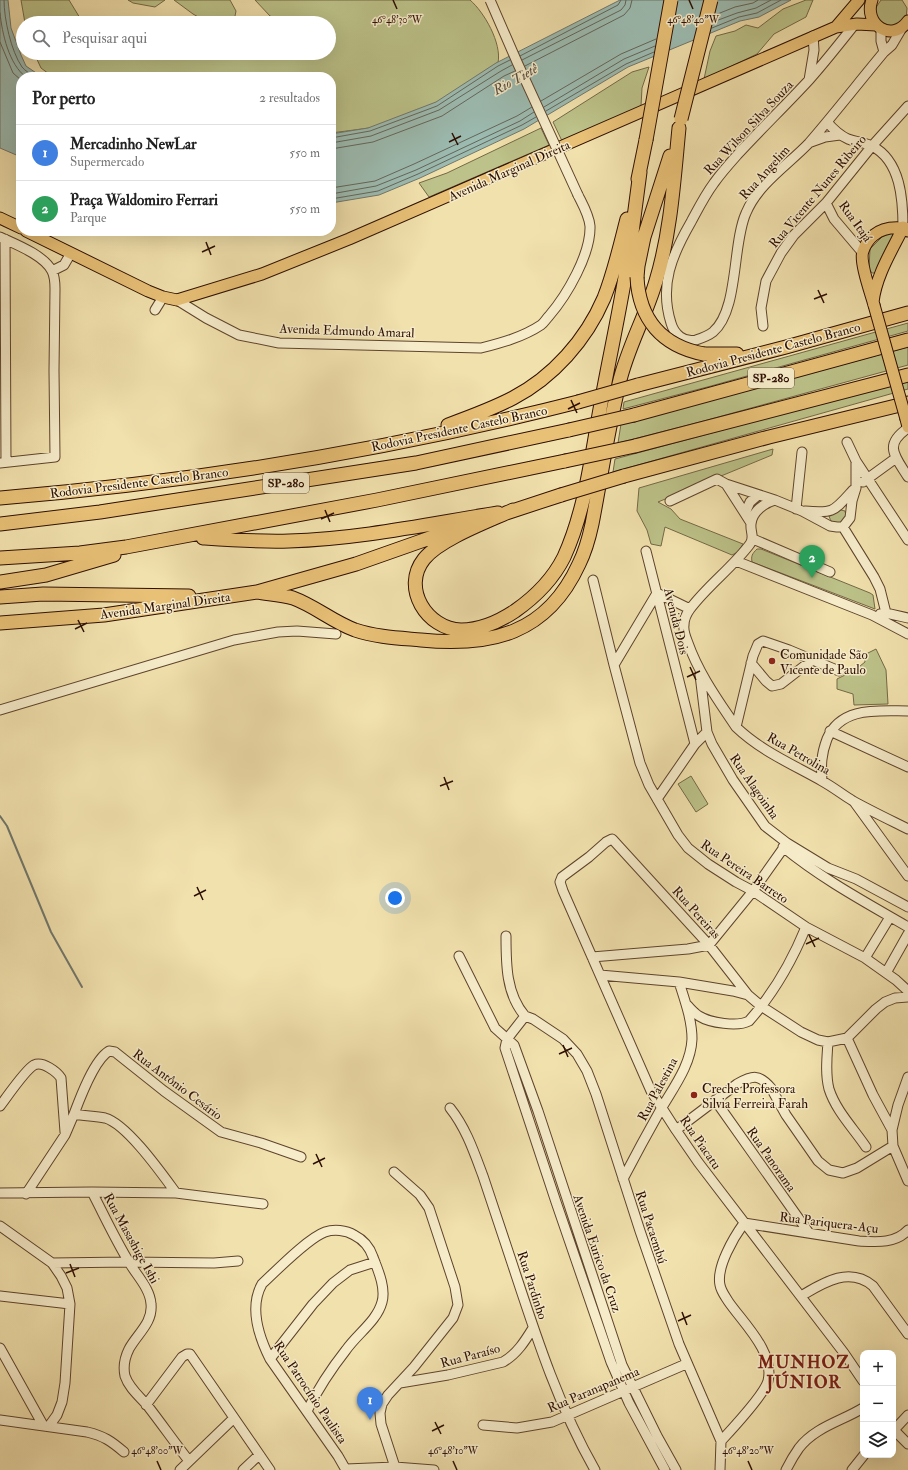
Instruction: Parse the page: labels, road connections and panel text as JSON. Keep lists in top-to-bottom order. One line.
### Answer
{"streets":{"highway":["Avenida Marginal Direita","Rodovia Presidente Castelo Branco","SP-280"],"main road":["Rua Itajá","Avenida Edmundo Amaral"],"street":["Rua Wilson Silva Souza","Rua Angelim","Rua Vicente Nunes Ribeiro","Avenida Dois","Rua Petrolina","Rua Alagoinha","Rua Pereira Barreto","Rua Pereiras","Rua Antônio Cesário","Rua Palestina","Rua Piacatu","Rua Panorama","Rua Pariquera-Açu","Rua Pacaembú","Rua Masashige Ishi","Avenida Eurico da Cruz","Rua Pardinho","Rua Paraíso","Rua Paranapanema","Rua Patrocínio Paulista"]},"crossings":[["Rua Wilson Silva Souza","Avenida Marginal Direita"],["Rua Wilson Silva Souza","Rua Angelim"],["Avenida Marginal Direita","Rua Angelim"],["Avenida Marginal Direita","Avenida Edmundo Amaral"],["Rua Vicente Nunes Ribeiro","Rua Itajá"],["Rua Petrolina","Rua Alagoinha"],["Rua Pereiras","Rua Piacatu"],["Rua Palestina","Rua Piacatu"],["Rua Palestina","Rua Pacaembú"],["Rua Piacatu","Rua Pariquera-Açu"],["Rua Panorama","Rua Pariquera-Açu"],["Rua Pacaembú","Rua Paranapanema"],["Avenida Eurico da Cruz","Rua Paranapanema"],["Rua Pardinho","Rua Paraíso"],["Rua Pardinho","Rua Paranapanema"]],"districts":["MUNHOZ JÚNIOR"],"water":["Rio Tietê"],"places":["Comunidade São Vicente de Paulo","Creche Professora Silvia Ferreira Farah"],"page":{"search":"Pesquisar aqui","heading":["Por perto","2 resultados"],"list":[{"mark":"1","name":"Mercadinho NewLar","note":"Supermercado","value":"550 m"},{"mark":"2","name":"Praça Waldomiro Ferrari","note":"Parque","value":"550 m"}],"pins":["2","1"],"map_buttons":["+","−"]},"coordinates":["46°48'30\"W","46°48'40\"W","46°48'00\"W","46°48'10\"W","46°48'20\"W"]}
